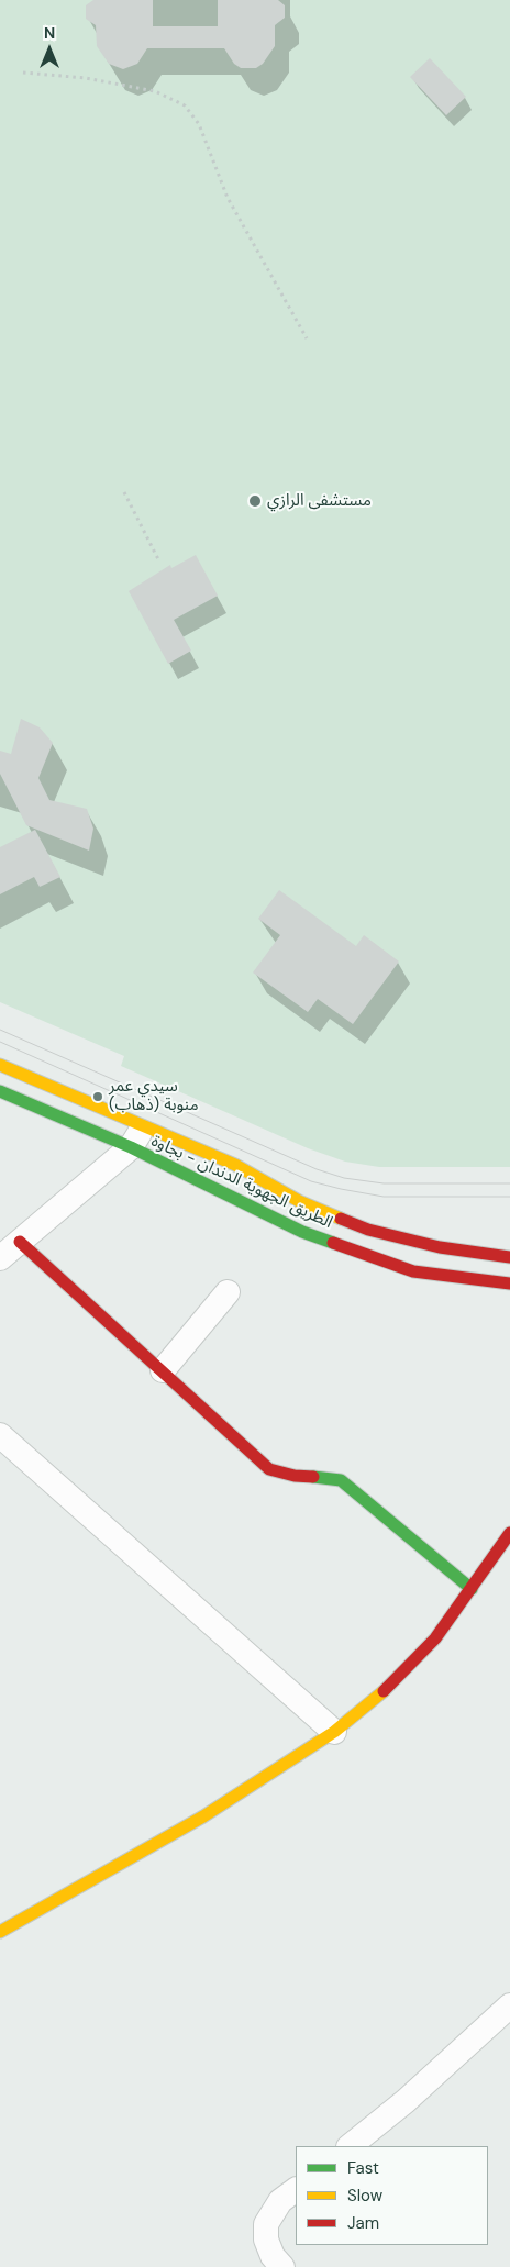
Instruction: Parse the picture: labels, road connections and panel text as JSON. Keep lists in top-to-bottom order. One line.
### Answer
{"streets":{"street":["الطريق الجهوية الدندان - بجاوة"]},"places":["مستشفى الرازي","سيدي عمر منوبة (ذهاب)"],"legend":["Fast","Slow","Jam"],"north":"top"}
